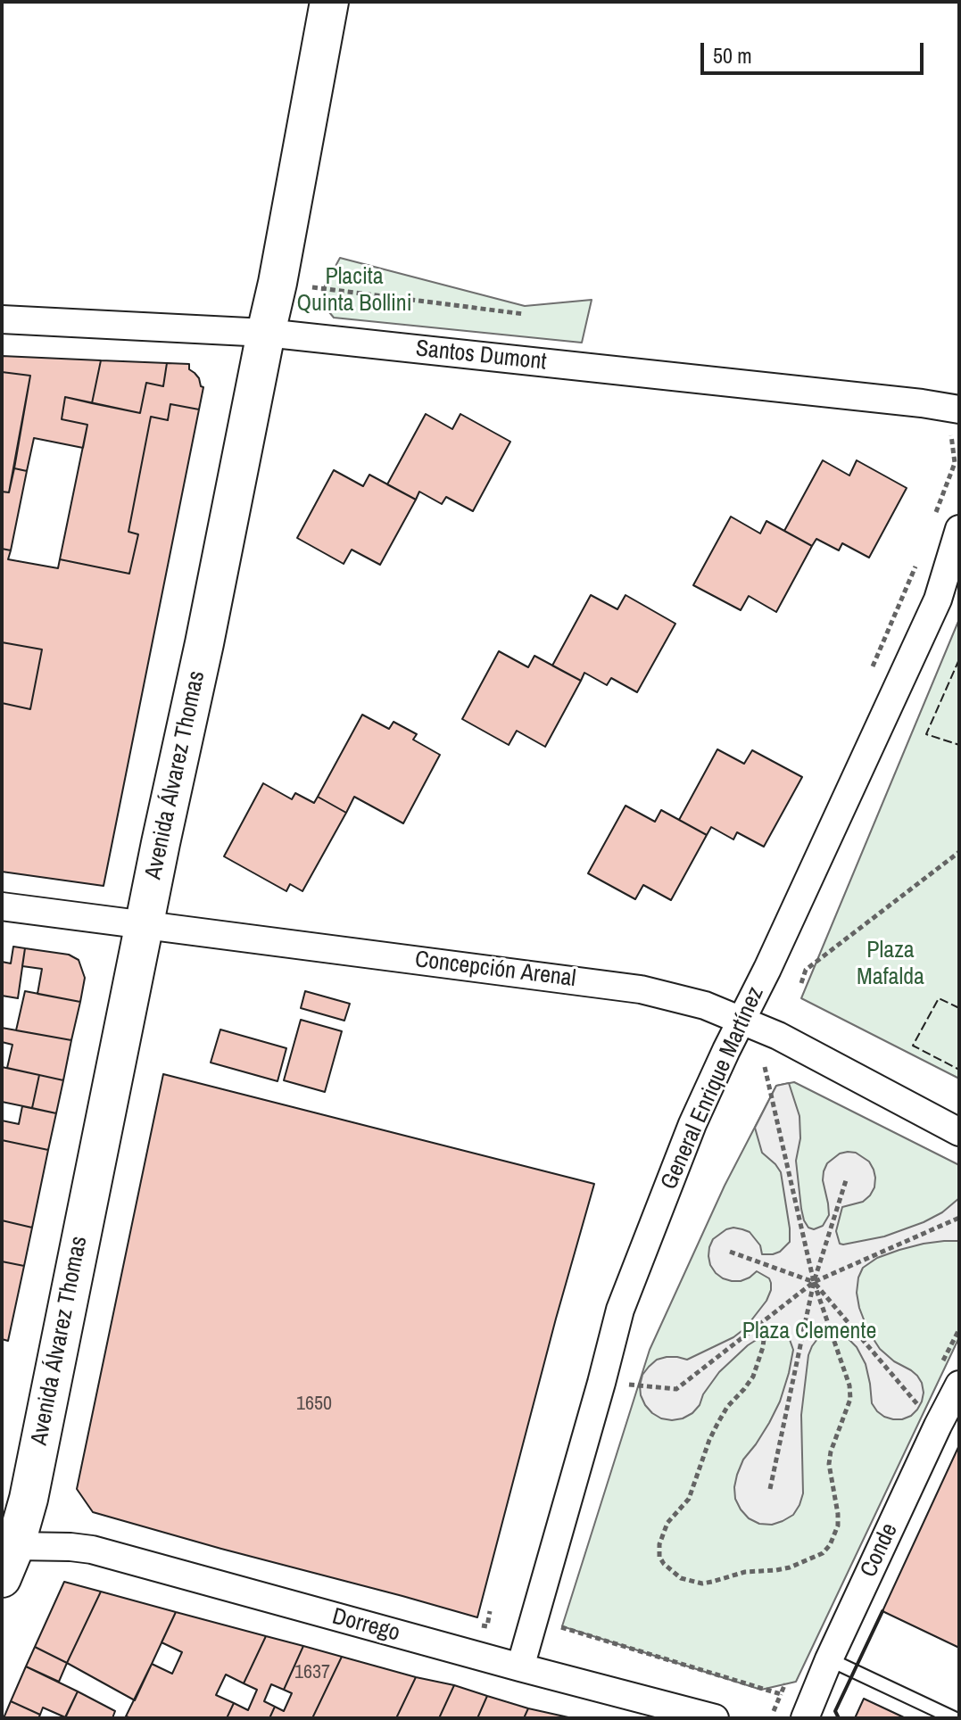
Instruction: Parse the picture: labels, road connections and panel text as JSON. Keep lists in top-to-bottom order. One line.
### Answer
{"streets":{"main road":["Avenida Álvarez Thomas"],"street":["Santos Dumont","Concepción Arenal","General Enrique Martínez","Conde","Dorrego"]},"crossings":[["Santos Dumont","Avenida Álvarez Thomas"],["Avenida Álvarez Thomas","Concepción Arenal"],["Avenida Álvarez Thomas","Dorrego"],["Concepción Arenal","General Enrique Martínez"],["General Enrique Martínez","Dorrego"]],"parks":["Placita Quinta Bollini","Plaza Mafalda","Plaza Clemente"],"house_numbers":["1650","1637"],"scale_bar":"50 m"}
